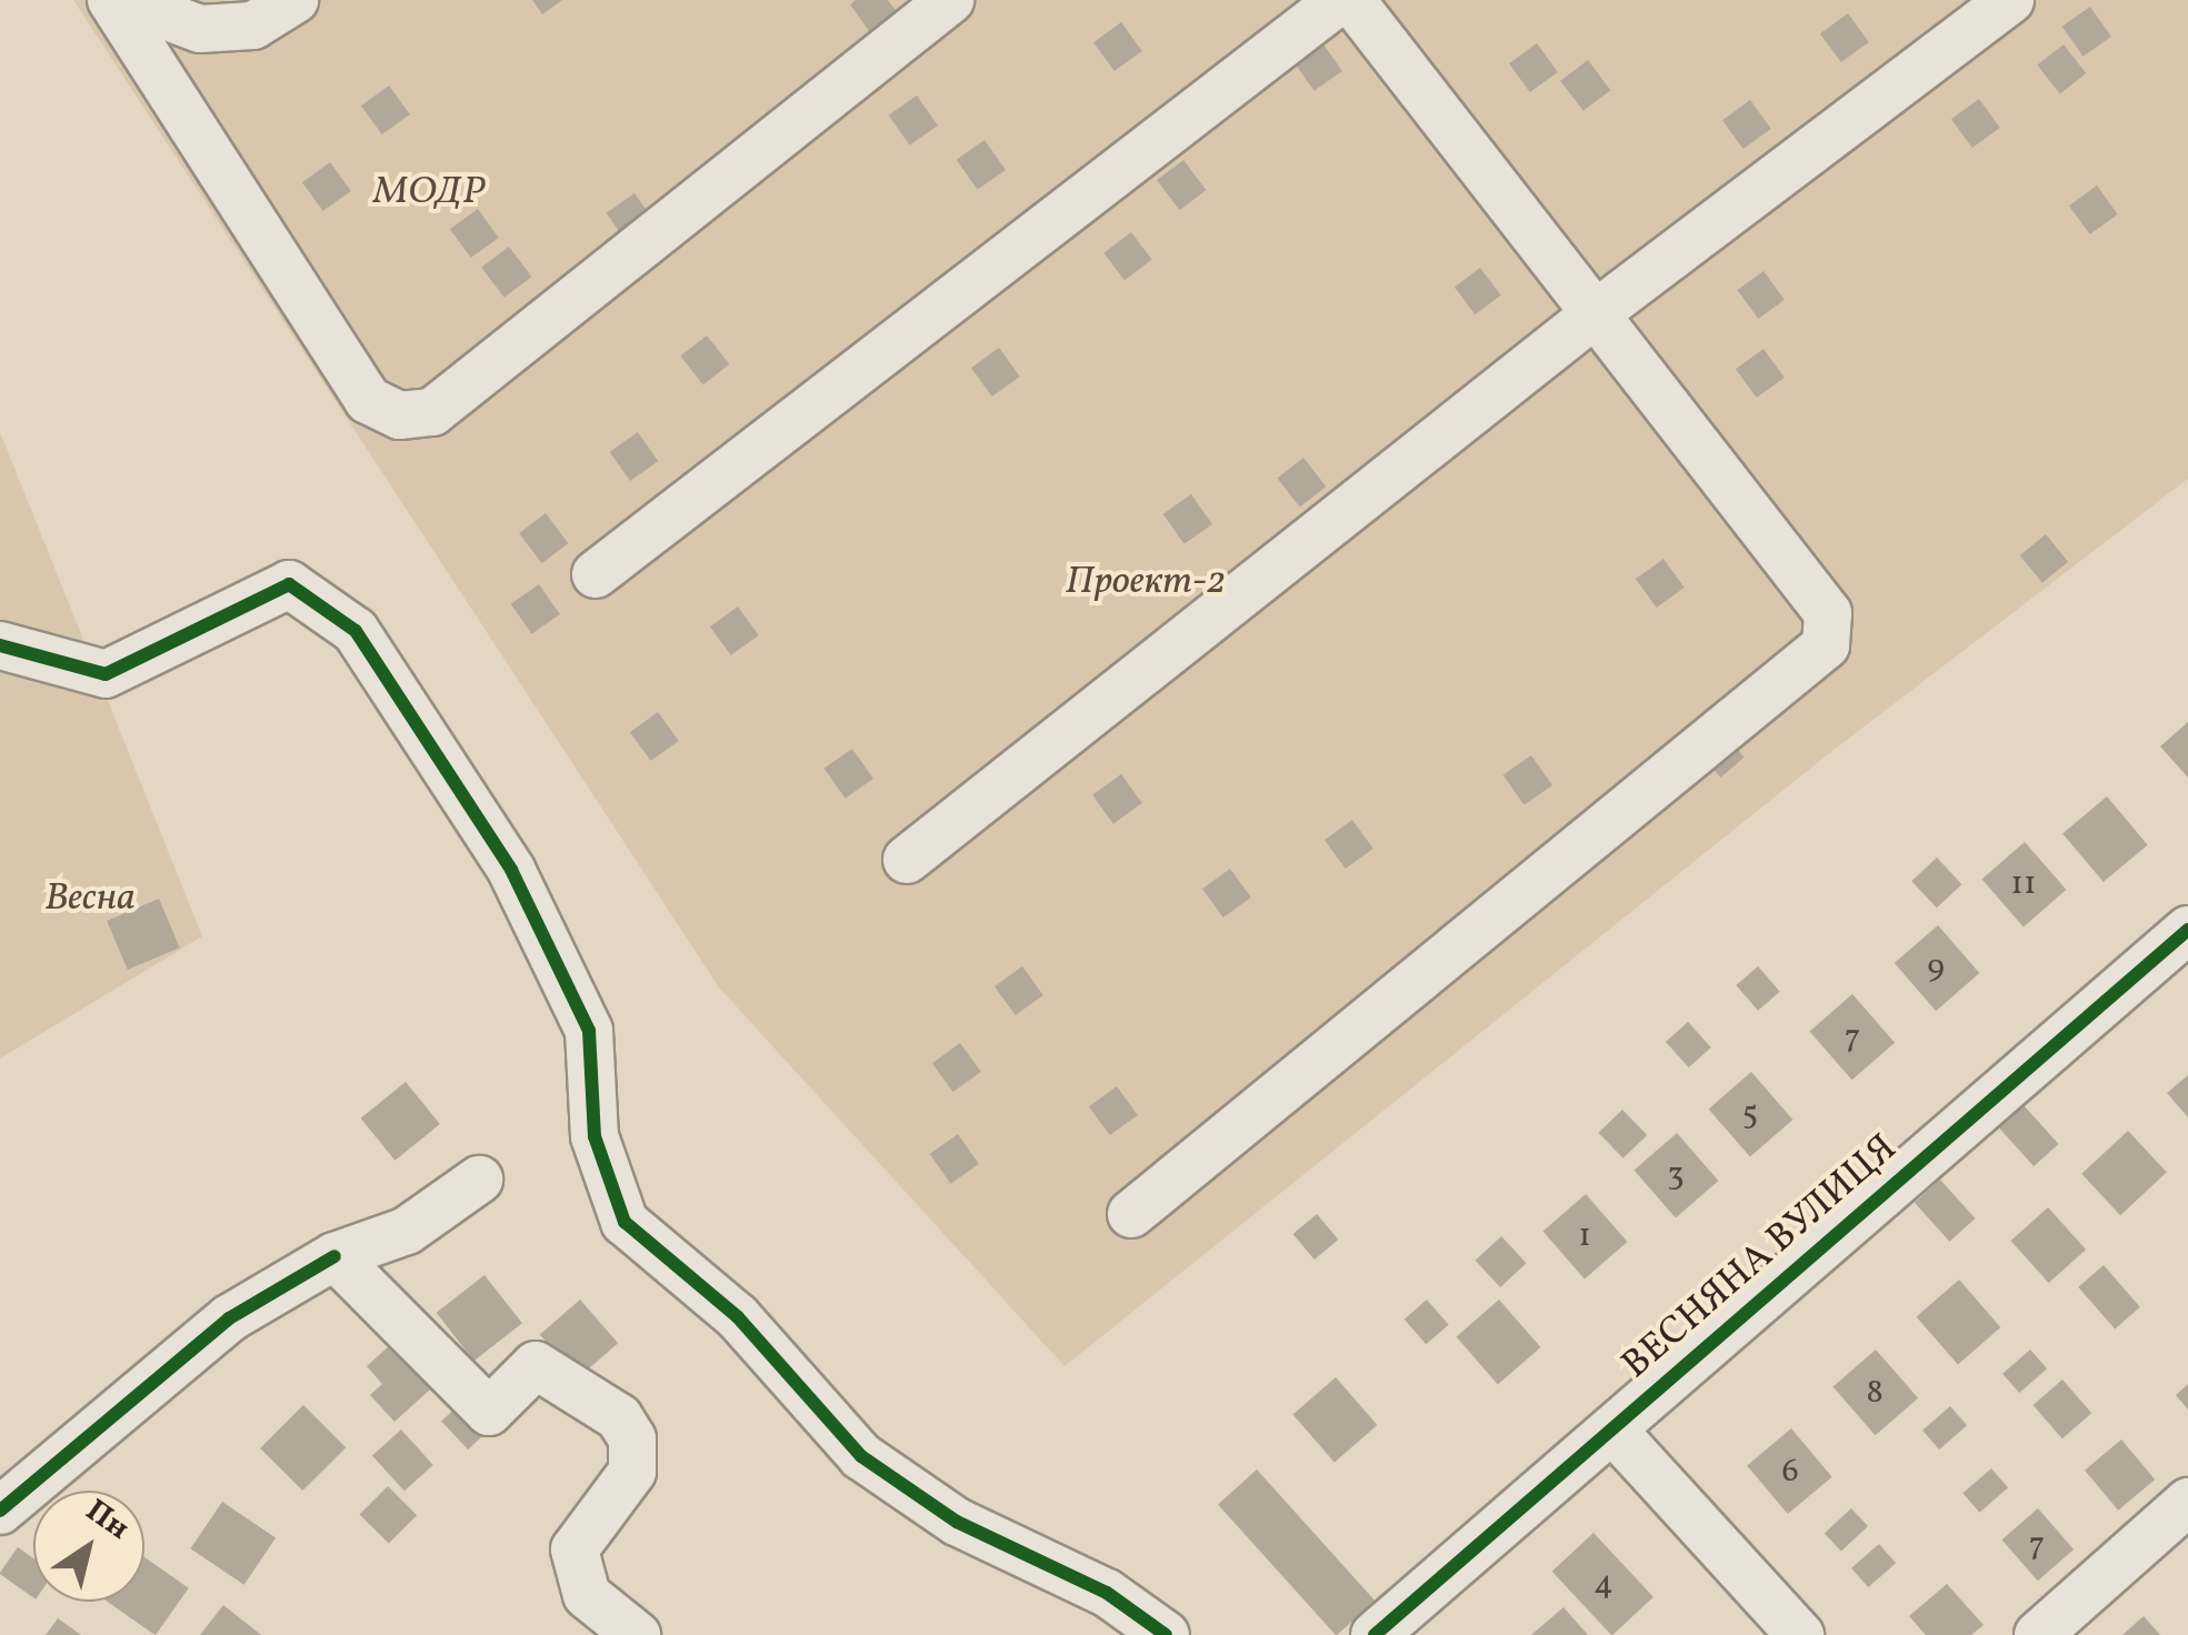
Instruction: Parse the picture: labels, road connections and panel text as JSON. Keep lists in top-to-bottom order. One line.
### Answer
{"streets":{"street":["ВЕСНЯНА ВУЛИЦЯ"]},"parks":["МОДР","Проект-2","Весна"],"house_numbers":["11","9","7","5","3","1","8","6","7","4"],"north":"top right"}
